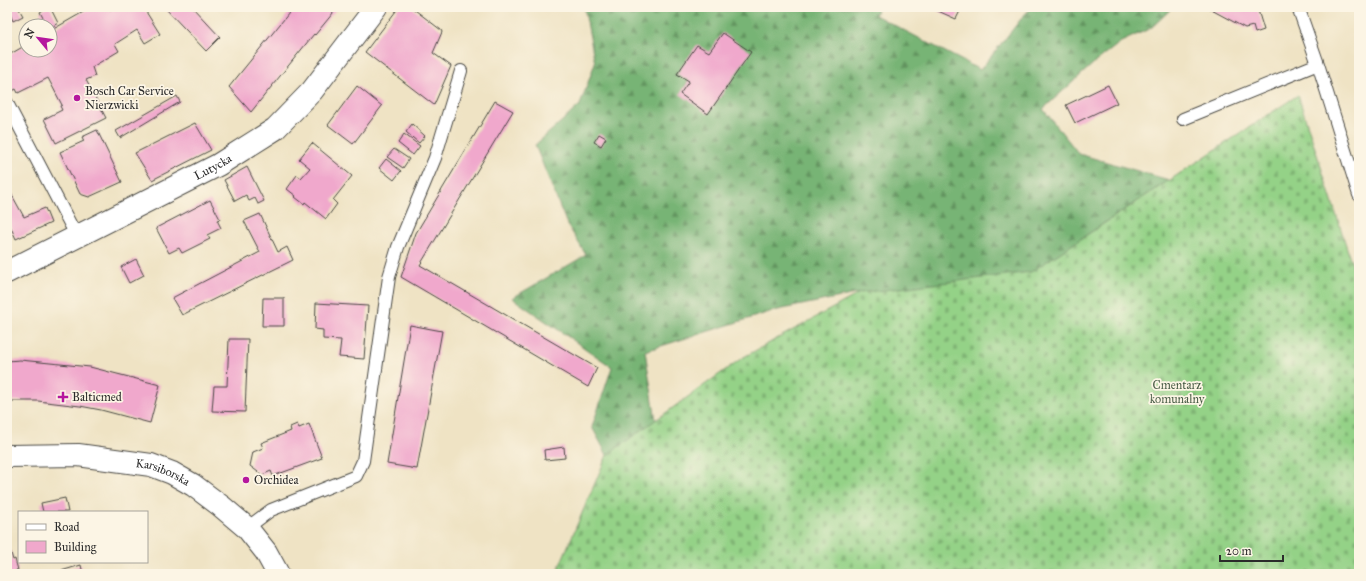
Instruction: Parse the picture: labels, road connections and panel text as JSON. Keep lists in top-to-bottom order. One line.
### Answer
{"streets":{"street":["Lutycka","Karsiborska"]},"parks":["Cmentarz komunalny"],"places":{"other":["Bosch Car Service Nierzwicki","Orchidea"],"health":["Balticmed"]},"legend":["Road","Building"],"scale_bar":"20 m","north":"top left"}
